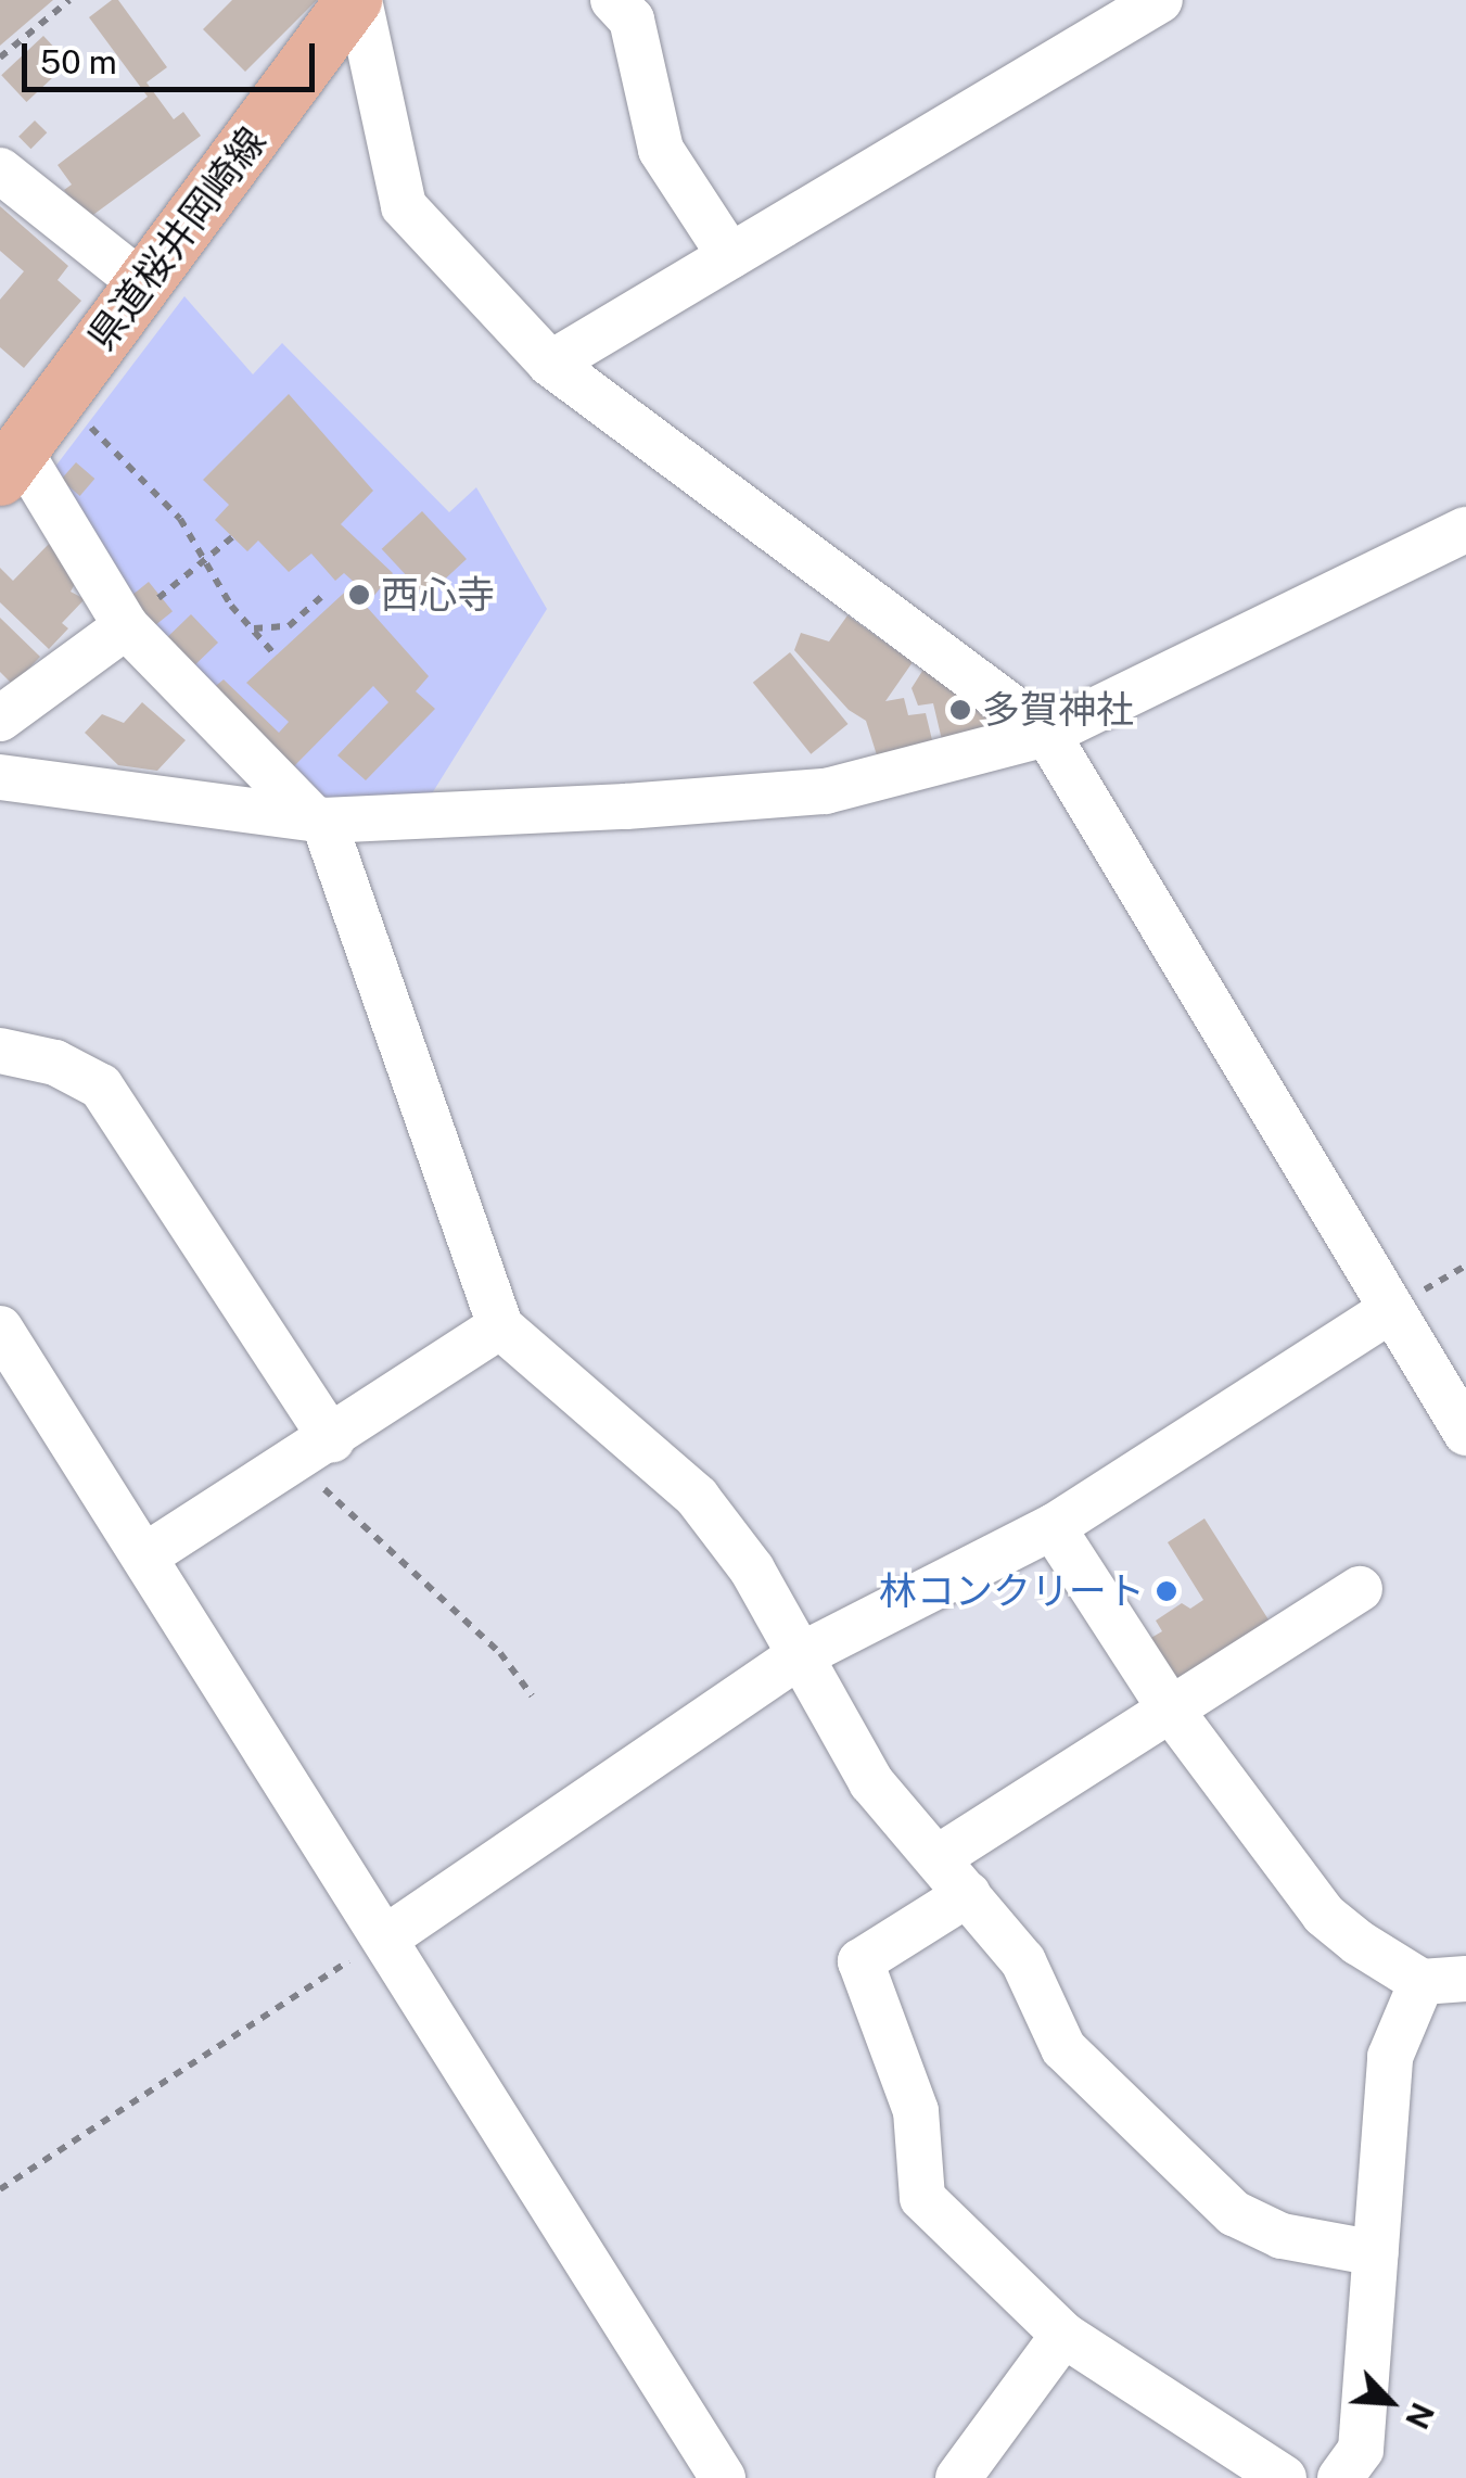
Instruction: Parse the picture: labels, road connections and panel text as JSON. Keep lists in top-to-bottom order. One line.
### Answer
{"streets":{"main road":["県道桜井岡崎線"]},"places":["西心寺","多賀神社","林コンクリート"],"scale_bar":"50 m","north":"bottom right"}
